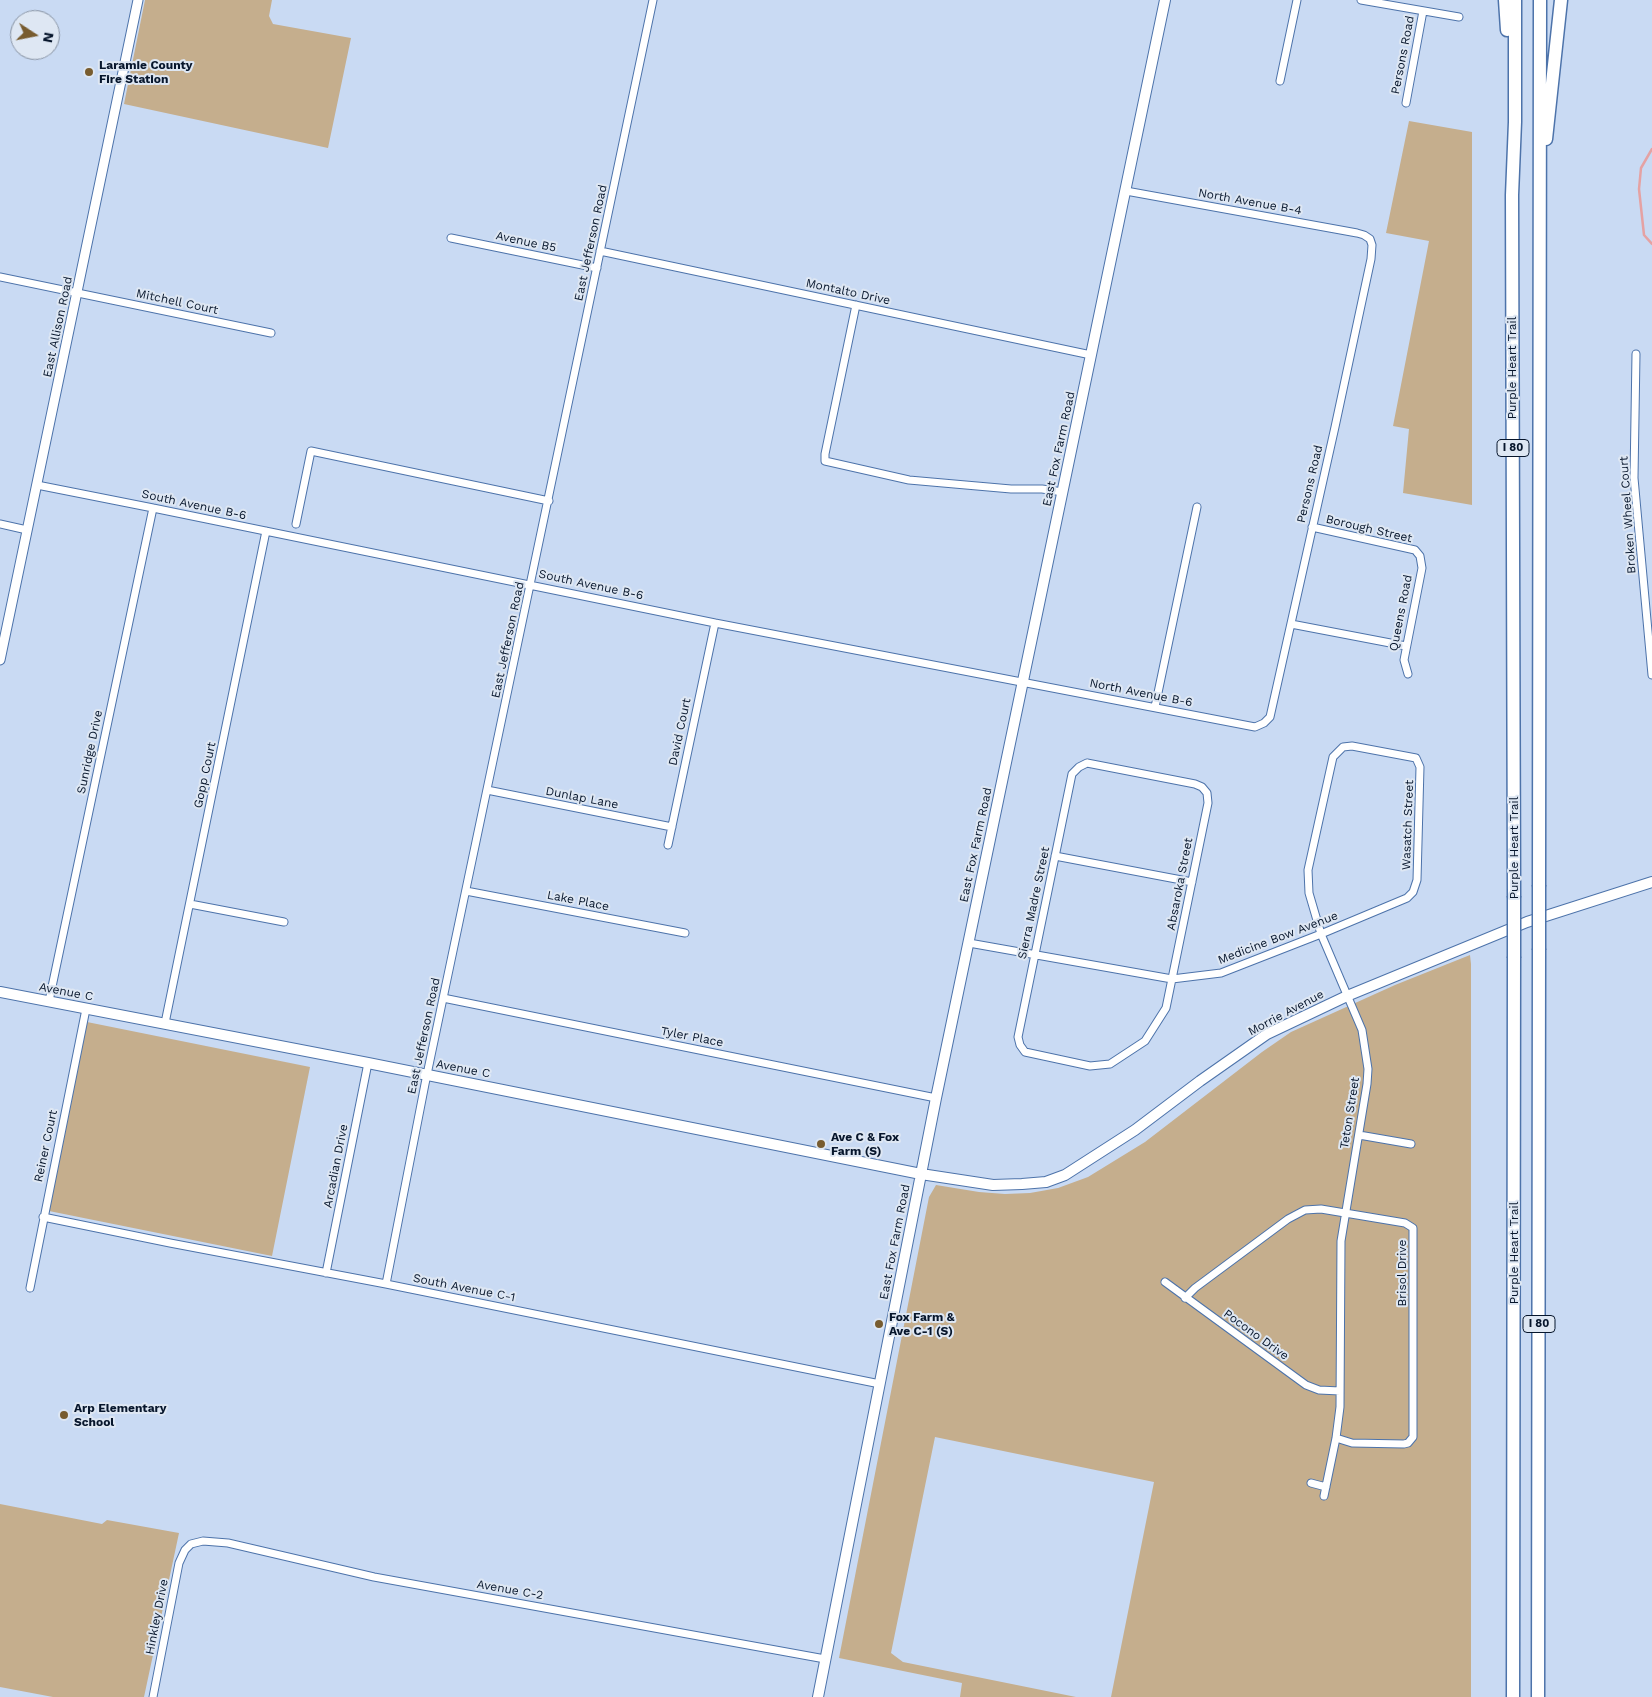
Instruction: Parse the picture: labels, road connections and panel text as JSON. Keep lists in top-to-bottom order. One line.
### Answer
{"streets":{"highway":["Purple Heart Trail","I 80"],"main road":["East Fox Farm Road","Avenue C","Morrie Avenue"],"street":["Persons Road","North Avenue B-4","Avenue B5","East Jefferson Road","Montalto Drive","Mitchell Court","East Allison Road","South Avenue B-6","Broken Wheel Court","Borough Street","Queens Road","North Avenue B-6","David Court","Sunridge Drive","Gopp Court","Dunlap Lane","Wasatch Street","Absaroka Street","Lake Place","Sierra Madre Street","Medicine Bow Avenue","Tyler Place","Teton Street","Reiner Court","Arcadian Drive","Brisol Drive","South Avenue C-1","Pocono Drive","Avenue C-2","Hinkley Drive"]},"crossings":[["Persons Road","North Avenue B-4"],["Persons Road","Borough Street"],["Persons Road","North Avenue B-6"],["North Avenue B-4","East Fox Farm Road"],["Avenue B5","East Jefferson Road"],["East Jefferson Road","Montalto Drive"],["East Jefferson Road","South Avenue B-6"],["East Jefferson Road","Dunlap Lane"],["East Jefferson Road","Lake Place"],["East Jefferson Road","Avenue C"],["East Jefferson Road","Tyler Place"],["East Jefferson Road","South Avenue C-1"],["Montalto Drive","East Fox Farm Road"],["Mitchell Court","East Allison Road"],["East Allison Road","South Avenue B-6"],["East Fox Farm Road","South Avenue B-6"],["East Fox Farm Road","North Avenue B-6"],["East Fox Farm Road","Medicine Bow Avenue"],["East Fox Farm Road","Avenue C"],["East Fox Farm Road","Morrie Avenue"],["East Fox Farm Road","Tyler Place"],["East Fox Farm Road","South Avenue C-1"],["East Fox Farm Road","Avenue C-2"],["South Avenue B-6","North Avenue B-6"],["South Avenue B-6","David Court"],["South Avenue B-6","Sunridge Drive"],["South Avenue B-6","Gopp Court"],["Borough Street","Queens Road"],["David Court","Dunlap Lane"],["Sunridge Drive","Avenue C"],["Gopp Court","Avenue C"],["Wasatch Street","Medicine Bow Avenue"],["Wasatch Street","Teton Street"],["Absaroka Street","Sierra Madre Street"],["Absaroka Street","Medicine Bow Avenue"],["Sierra Madre Street","Medicine Bow Avenue"],["Medicine Bow Avenue","Teton Street"],["Avenue C","Morrie Avenue"],["Avenue C","Reiner Court"],["Avenue C","Arcadian Drive"],["Morrie Avenue","Teton Street"],["Teton Street","Brisol Drive"],["Teton Street","Pocono Drive"],["Reiner Court","South Avenue C-1"],["Arcadian Drive","South Avenue C-1"],["Brisol Drive","Pocono Drive"],["Avenue C-2","Hinkley Drive"]],"places":["Laramie County Fire Station","Ave C & Fox Farm (S)","Fox Farm & Ave C-1 (S)","Arp Elementary School"],"north":"right"}
